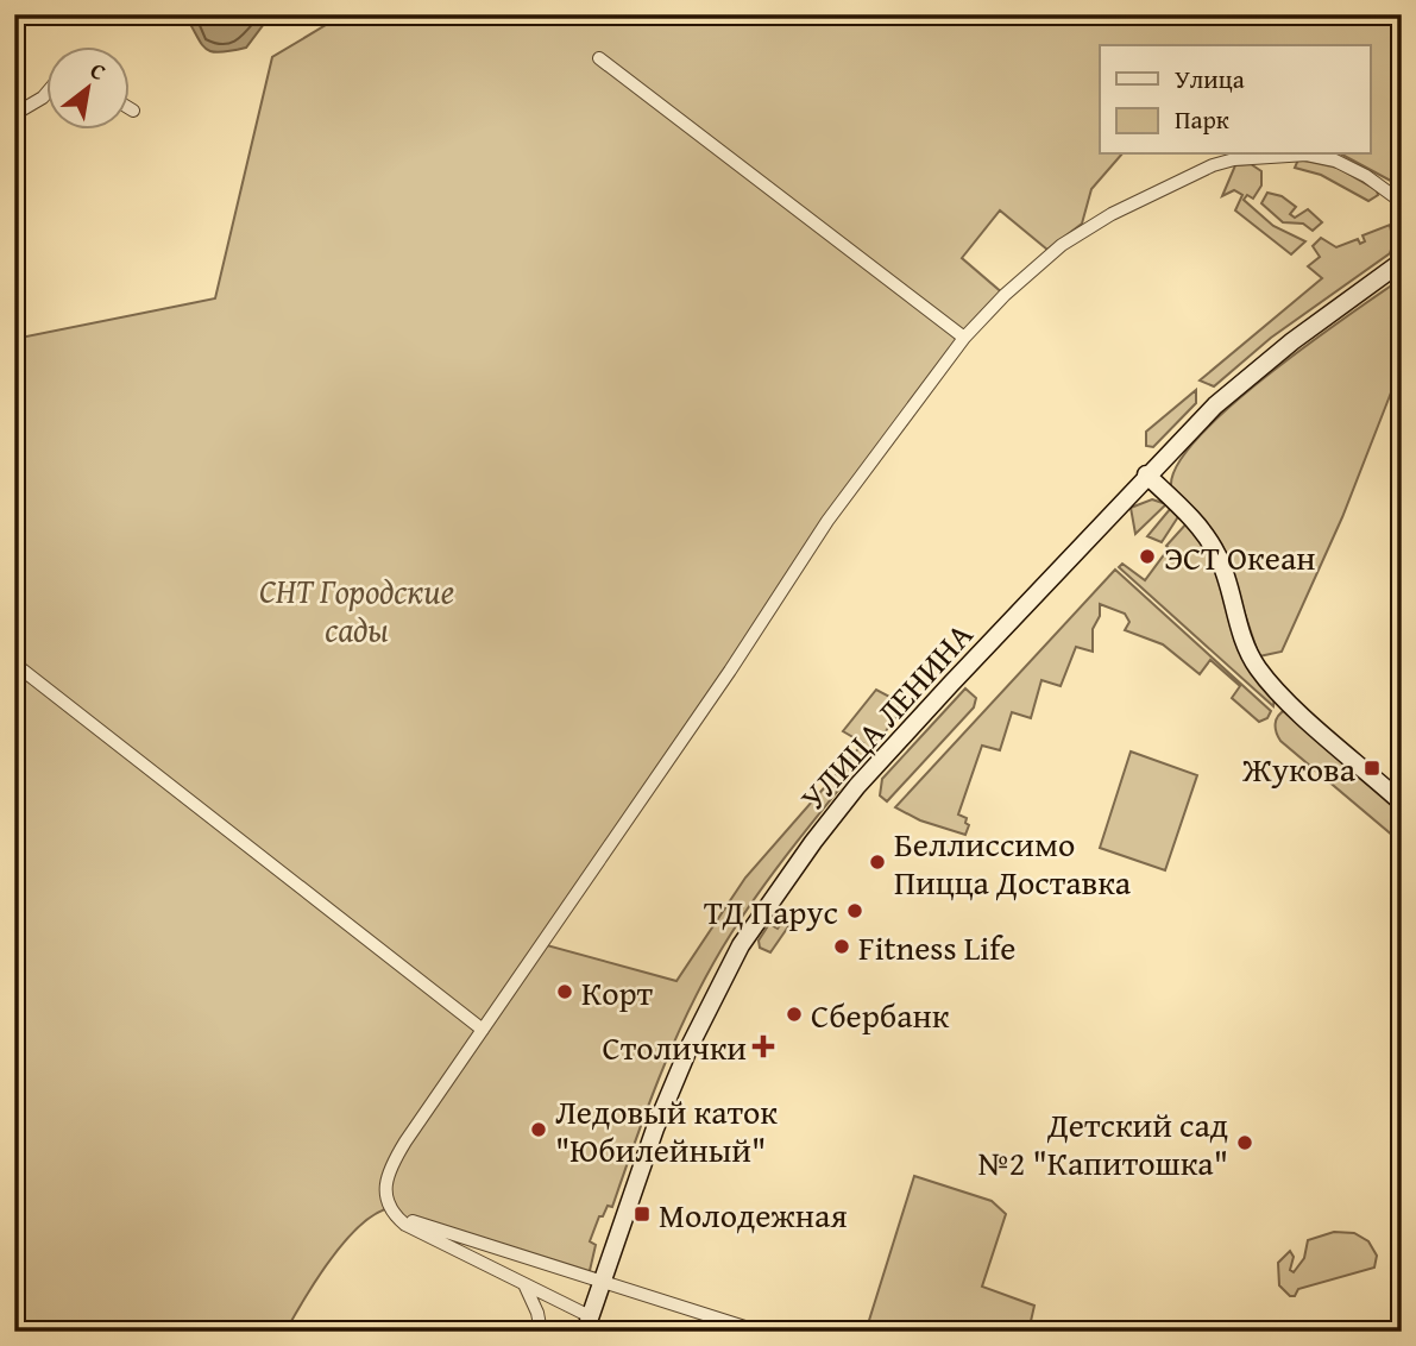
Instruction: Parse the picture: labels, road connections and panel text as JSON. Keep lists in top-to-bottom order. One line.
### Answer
{"streets":{"main road":["УЛИЦА ЛЕНИНА"]},"parks":["СНТ Городские сады"],"places":{"other":["ЭСТ Океан","Беллиссимо Пицца Доставка","ТД Парус","Fitness Life","Корт","Сбербанк","Ледовый каток \"Юбилейный\"","Детский сад №2 \"Капитошка\""],"transit":["Жукова","Молодежная"],"health":["Столички"]},"legend":["Улица","Парк"],"north":"top right"}
